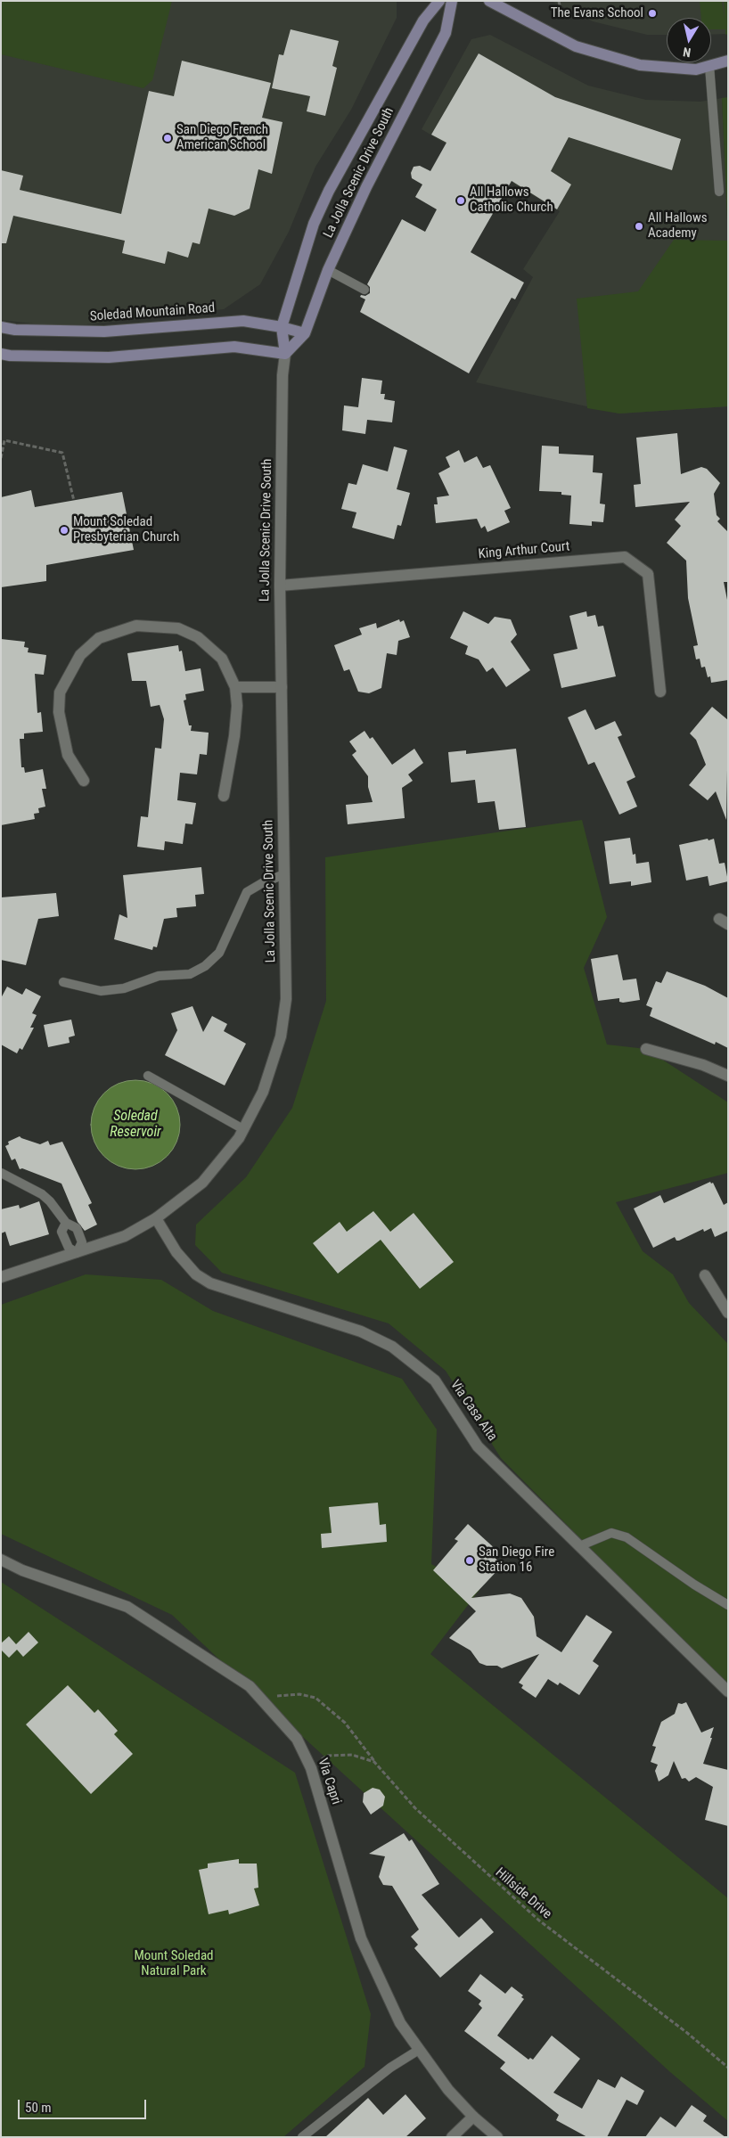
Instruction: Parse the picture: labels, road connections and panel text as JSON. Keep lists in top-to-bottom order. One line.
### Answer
{"streets":{"main road":["La Jolla Scenic Drive South","Soledad Mountain Road"],"street":["King Arthur Court","Via Casa Alta","Via Capri"],"path":["Hillside Drive"]},"crossings":[["La Jolla Scenic Drive South","Soledad Mountain Road"],["La Jolla Scenic Drive South","King Arthur Court"],["La Jolla Scenic Drive South","Via Casa Alta"],["Via Capri","Hillside Drive"]],"water":["Soledad Reservoir"],"parks":["Mount Soledad Natural Park"],"places":["The Evans School","San Diego French American School","All Hallows Catholic Church","All Hallows Academy","Mount Soledad Presbyterian Church","San Diego Fire Station 16"],"scale_bar":"50 m","north":"bottom"}
